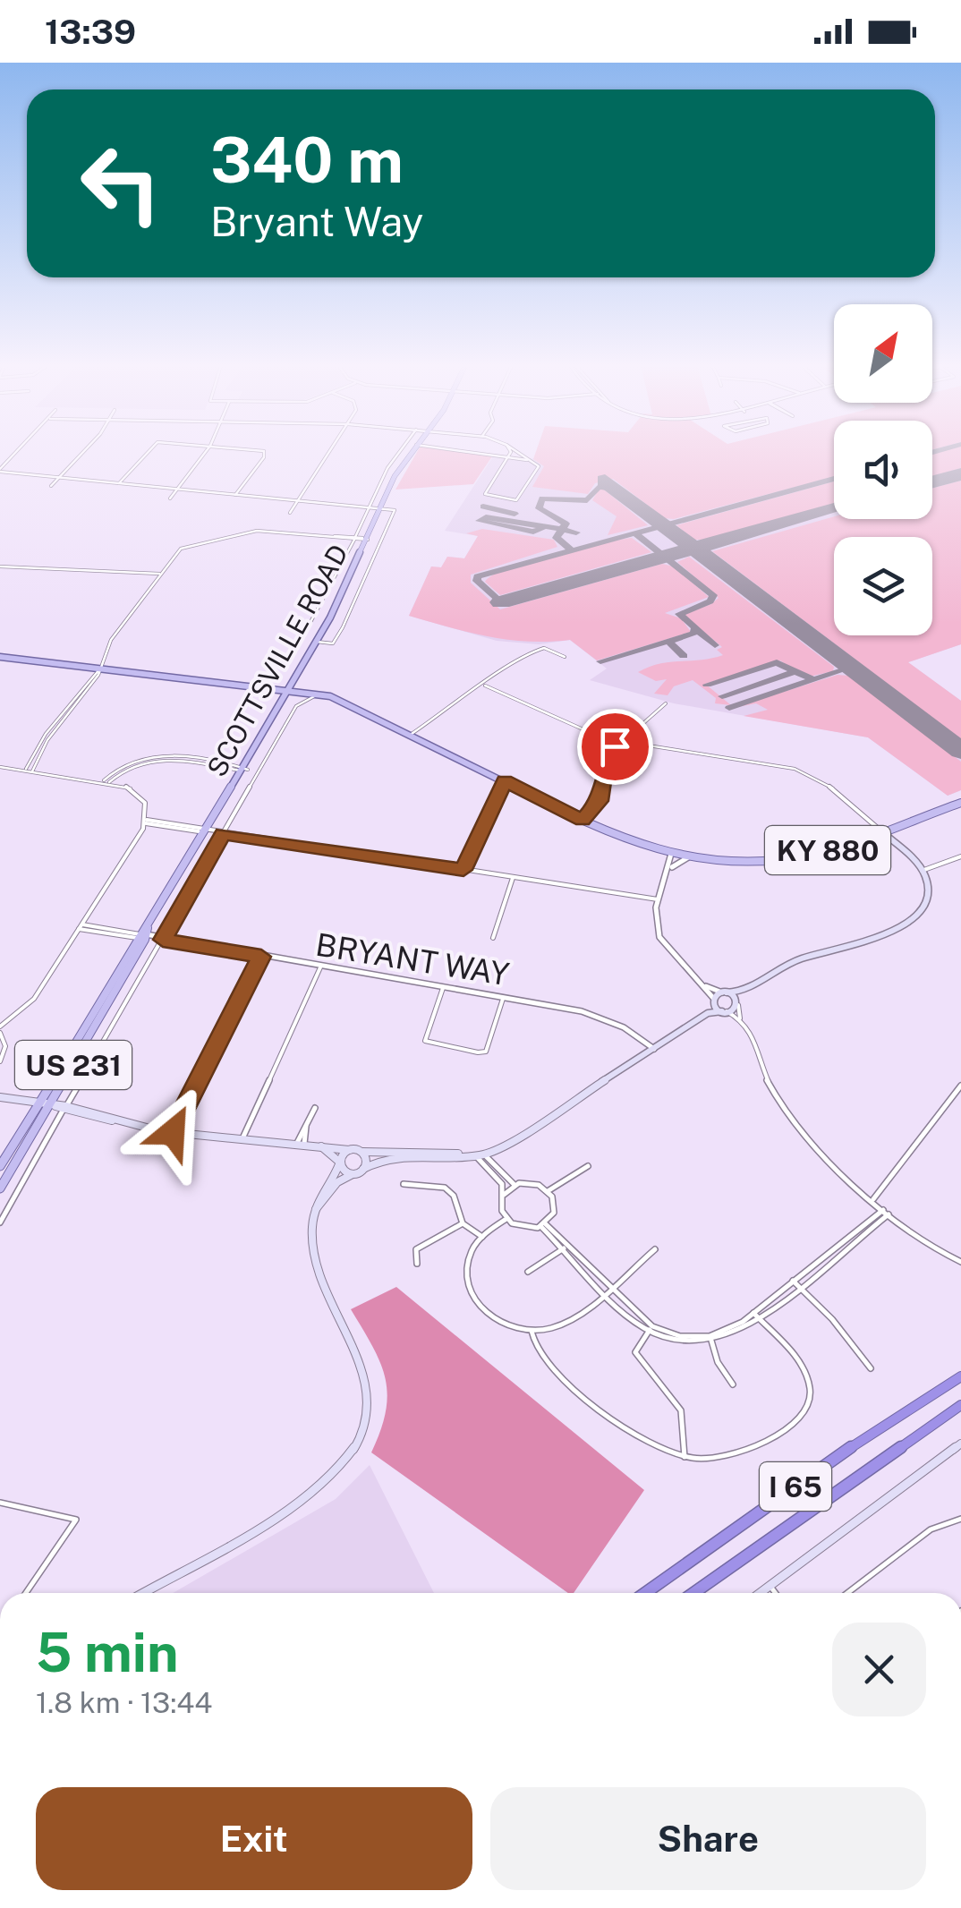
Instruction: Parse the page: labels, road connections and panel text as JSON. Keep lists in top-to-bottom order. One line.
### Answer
{"streets":{"highway":["I 65"],"main road":["SCOTTSVILLE ROAD","KY 880","US 231"],"street":["BRYANT WAY"]},"crossings":[["SCOTTSVILLE ROAD","KY 880"],["SCOTTSVILLE ROAD","BRYANT WAY"]],"north":"top right","page":{"status":"13:39","turn":["340 m","Bryant Way"],"heading":["5 min","1.8 km · 13:44"],"buttons":["Exit","Share"]}}
